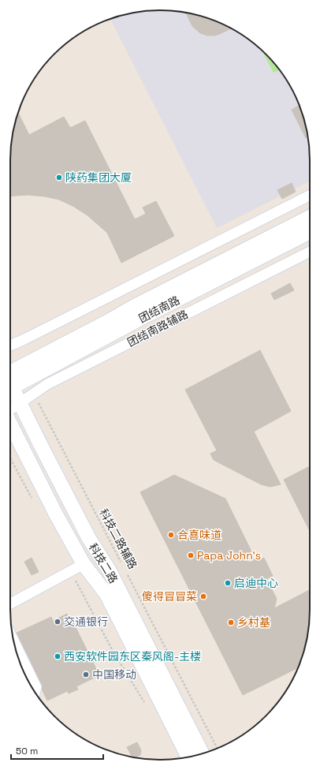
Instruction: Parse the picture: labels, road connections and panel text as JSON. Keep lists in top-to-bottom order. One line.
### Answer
{"streets":{"main road":["团结南路","科技二路"],"street":["团结南路辅路"],"path":["科技二路辅路"]},"crossings":[["团结南路辅路","科技二路辅路"],["团结南路辅路","科技二路"]],"places":["陕药集团大厦","合喜味道","Papa John's","启迪中心","傻得冒冒菜","交通银行","乡村基","西安软件园东区秦风阁-主楼","中国移动"],"scale_bar":"50 m"}
